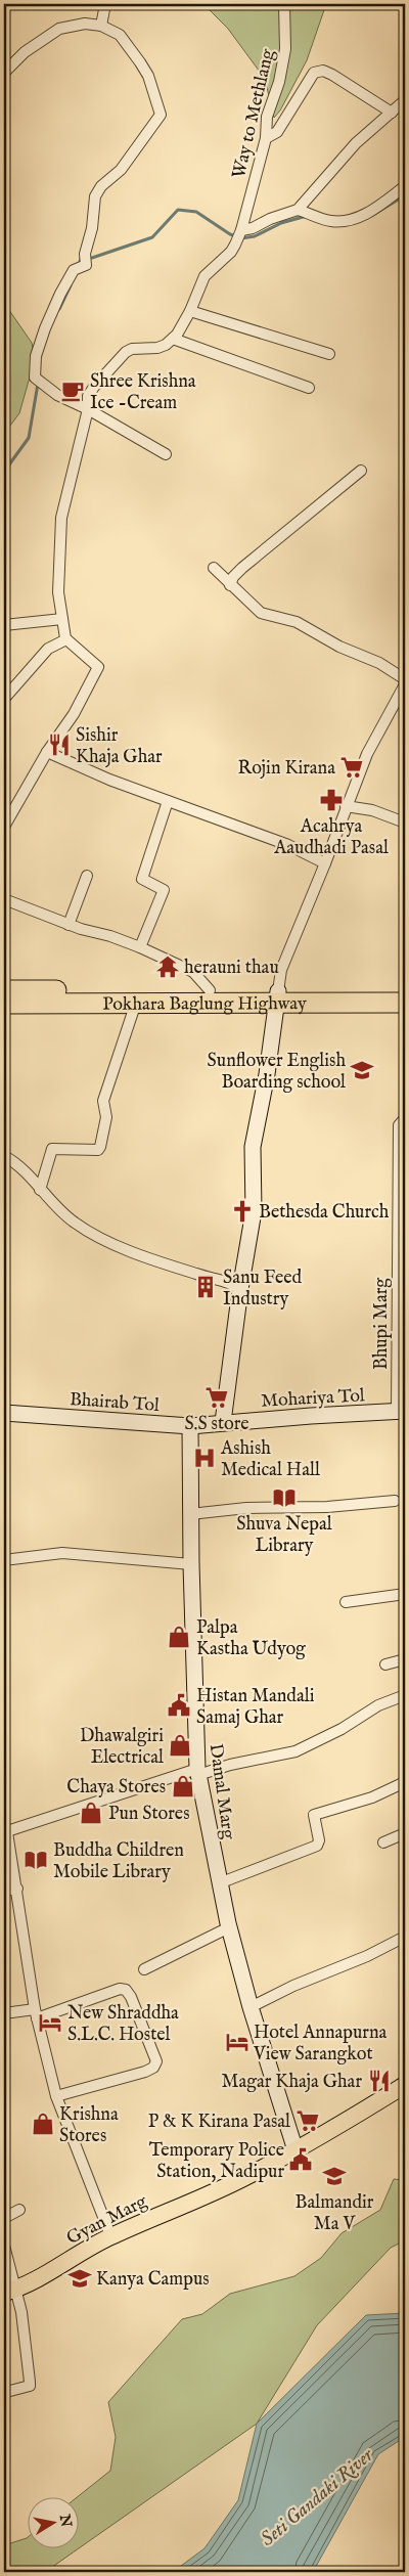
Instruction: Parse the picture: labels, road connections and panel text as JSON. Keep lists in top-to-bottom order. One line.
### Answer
{"streets":{"highway":["Pokhara Baglung Highway"],"main road":["Gyan Marg"],"street":["Way to Methlang","Bhupi Marg","Mohariya Tol","Bhairab Tol","Damal Marg"]},"crossings":[["Bhupi Marg","Mohariya Tol"],["Mohariya Tol","Bhairab Tol"],["Bhairab Tol","Damal Marg"],["Damal Marg","Gyan Marg"]],"water":["Seti Gandaki River"],"places":{"cafe":["Shree Krishna Ice -Cream"],"restaurant":["Sishir Khaja Ghar","Magar Khaja Ghar"],"supermarket":["Rojin Kirana","S.S store","P & K Kirana Pasal"],"pharmacy":["Acahrya Aaudhadi Pasal"],"temple":["herauni thau"],"school or university":["Sunflower English Boarding school","Balmandir Ma V","Kanya Campus"],"church":["Bethesda Church"],"building":["Sanu Feed Industry"],"hospital":["Ashish Medical Hall"],"library":["Shuva Nepal Library","Buddha Children Mobile Library"],"shop":["Palpa Kastha Udyog","Dhawalgiri Electrical","Chaya Stores","Pun Stores","Krishna Stores"],"public building":["Histan Mandali Samaj Ghar","Temporary Police Station, Nadipur"],"hotel":["New Shraddha S.L.C. Hostel","Hotel Annapurna View Sarangkot"]},"north":"right"}
